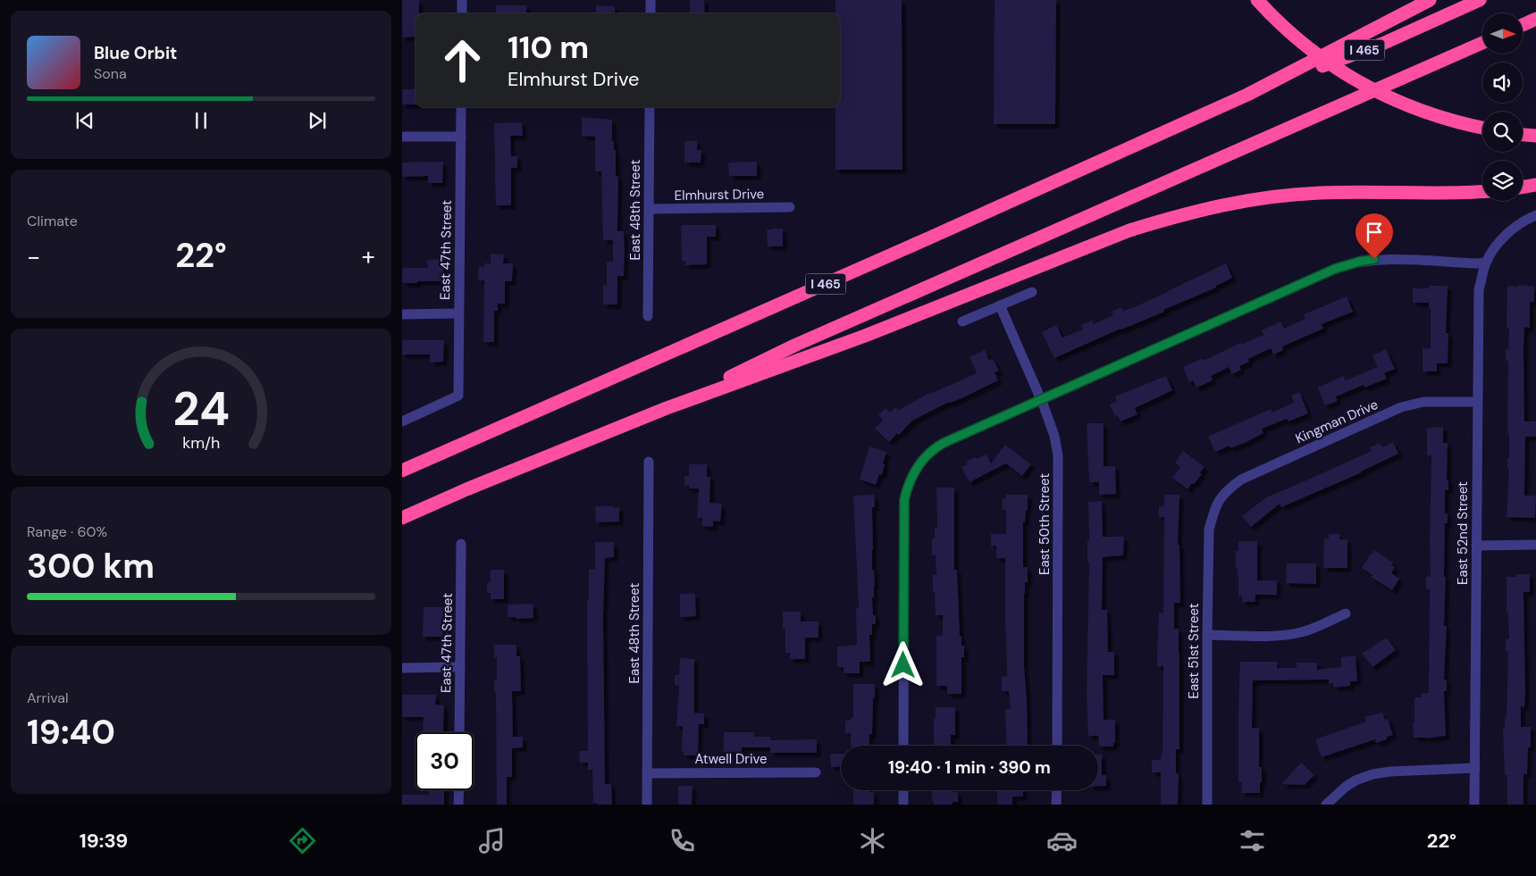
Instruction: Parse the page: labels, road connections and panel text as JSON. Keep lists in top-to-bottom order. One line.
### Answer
{"streets":{"highway":["I 465"],"street":["Elmhurst Drive","East 48th Street","East 47th Street","Kingman Drive","East 50th Street","East 52nd Street","East 51st Street","Atwell Drive"]},"crossings":[["Elmhurst Drive","East 48th Street"],["East 48th Street","Atwell Drive"],["Kingman Drive","East 52nd Street"],["Kingman Drive","East 51st Street"]],"north":"right","page":{"turn":["110 m","Elmhurst Drive"],"song":["Blue Orbit","Sona"],"tile":["Climate",["Range · 60%","300 km"],["Arrival","19:40"]],"heat":["−","22°","+"],"limit":"30","trip":"19:40 · 1 min · 390 m","tabs":["19:39","22°"],"gauge":["24","km/h"]}}
